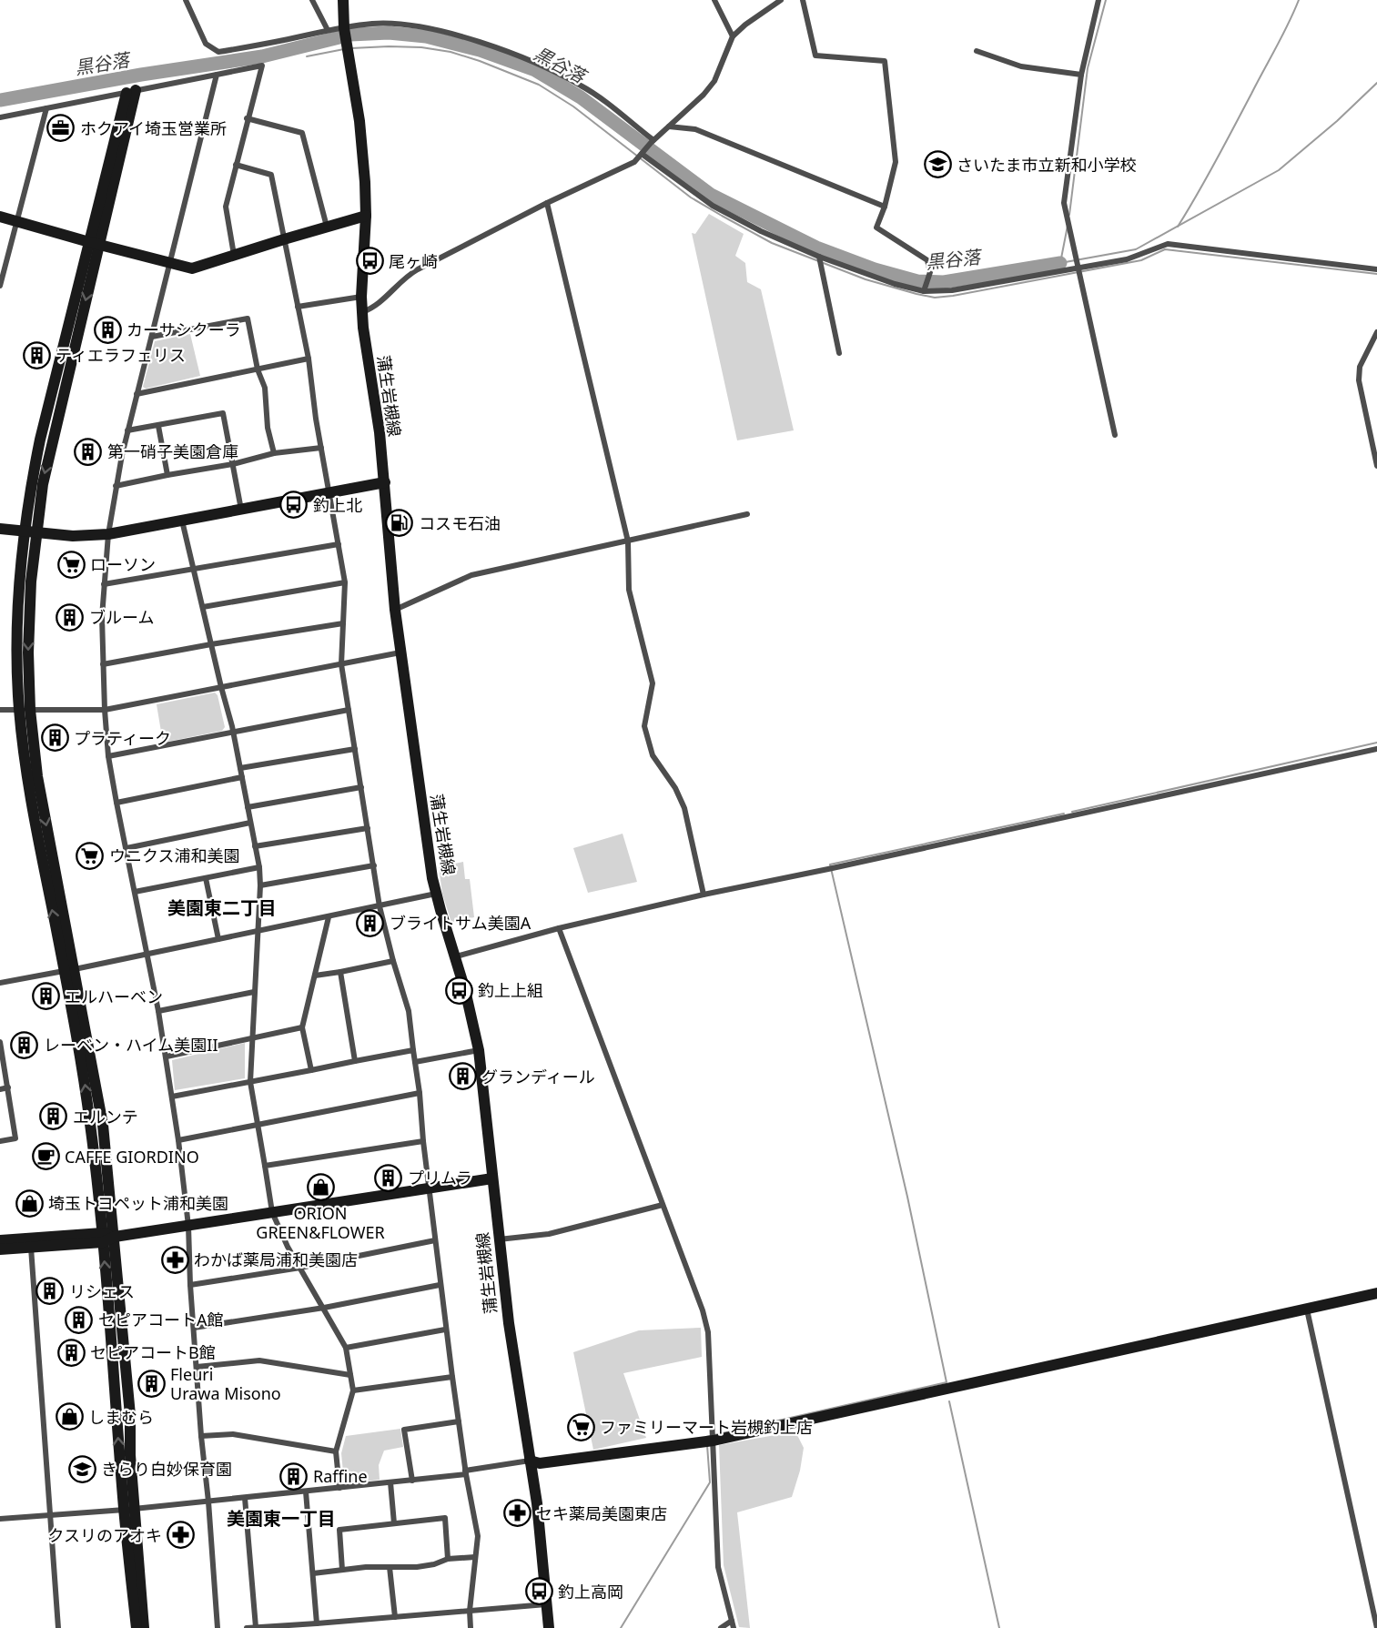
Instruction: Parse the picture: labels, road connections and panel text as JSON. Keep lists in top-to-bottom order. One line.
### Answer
{"streets":{"street":["蒲生岩槻線"]},"districts":["美園東二丁目","美園東一丁目"],"water":["黒谷落"],"places":{"office":["ホクアイ埼玉営業所"],"school or university":["さいたま市立新和小学校","きらり白妙保育園"],"bus stop":["尾ヶ崎","釣上北","釣上上組","釣上高岡"],"building":["カーサシクーラ","ティエラフェリス","第一硝子美園倉庫","ブルーム","プラティーク","ブライトサム美園A","エルハーベン","レーベン・ハイム美園II","グランディール","エルンテ","プリムラ","リシェス","セピアコートA館","セピアコートB館","Fleuri Urawa Misono","Raffine"],"fuel station":["コスモ石油"],"supermarket":["ローソン","ウニクス浦和美園","ファミリーマート岩槻釣上店"],"cafe":["CAFFE GIORDINO"],"shop":["ORION GREEN&FLOWER","埼玉トヨペット浦和美園","しまむら"],"pharmacy":["わかば薬局浦和美園店","セキ薬局美園東店","クスリのアオキ"]}}
